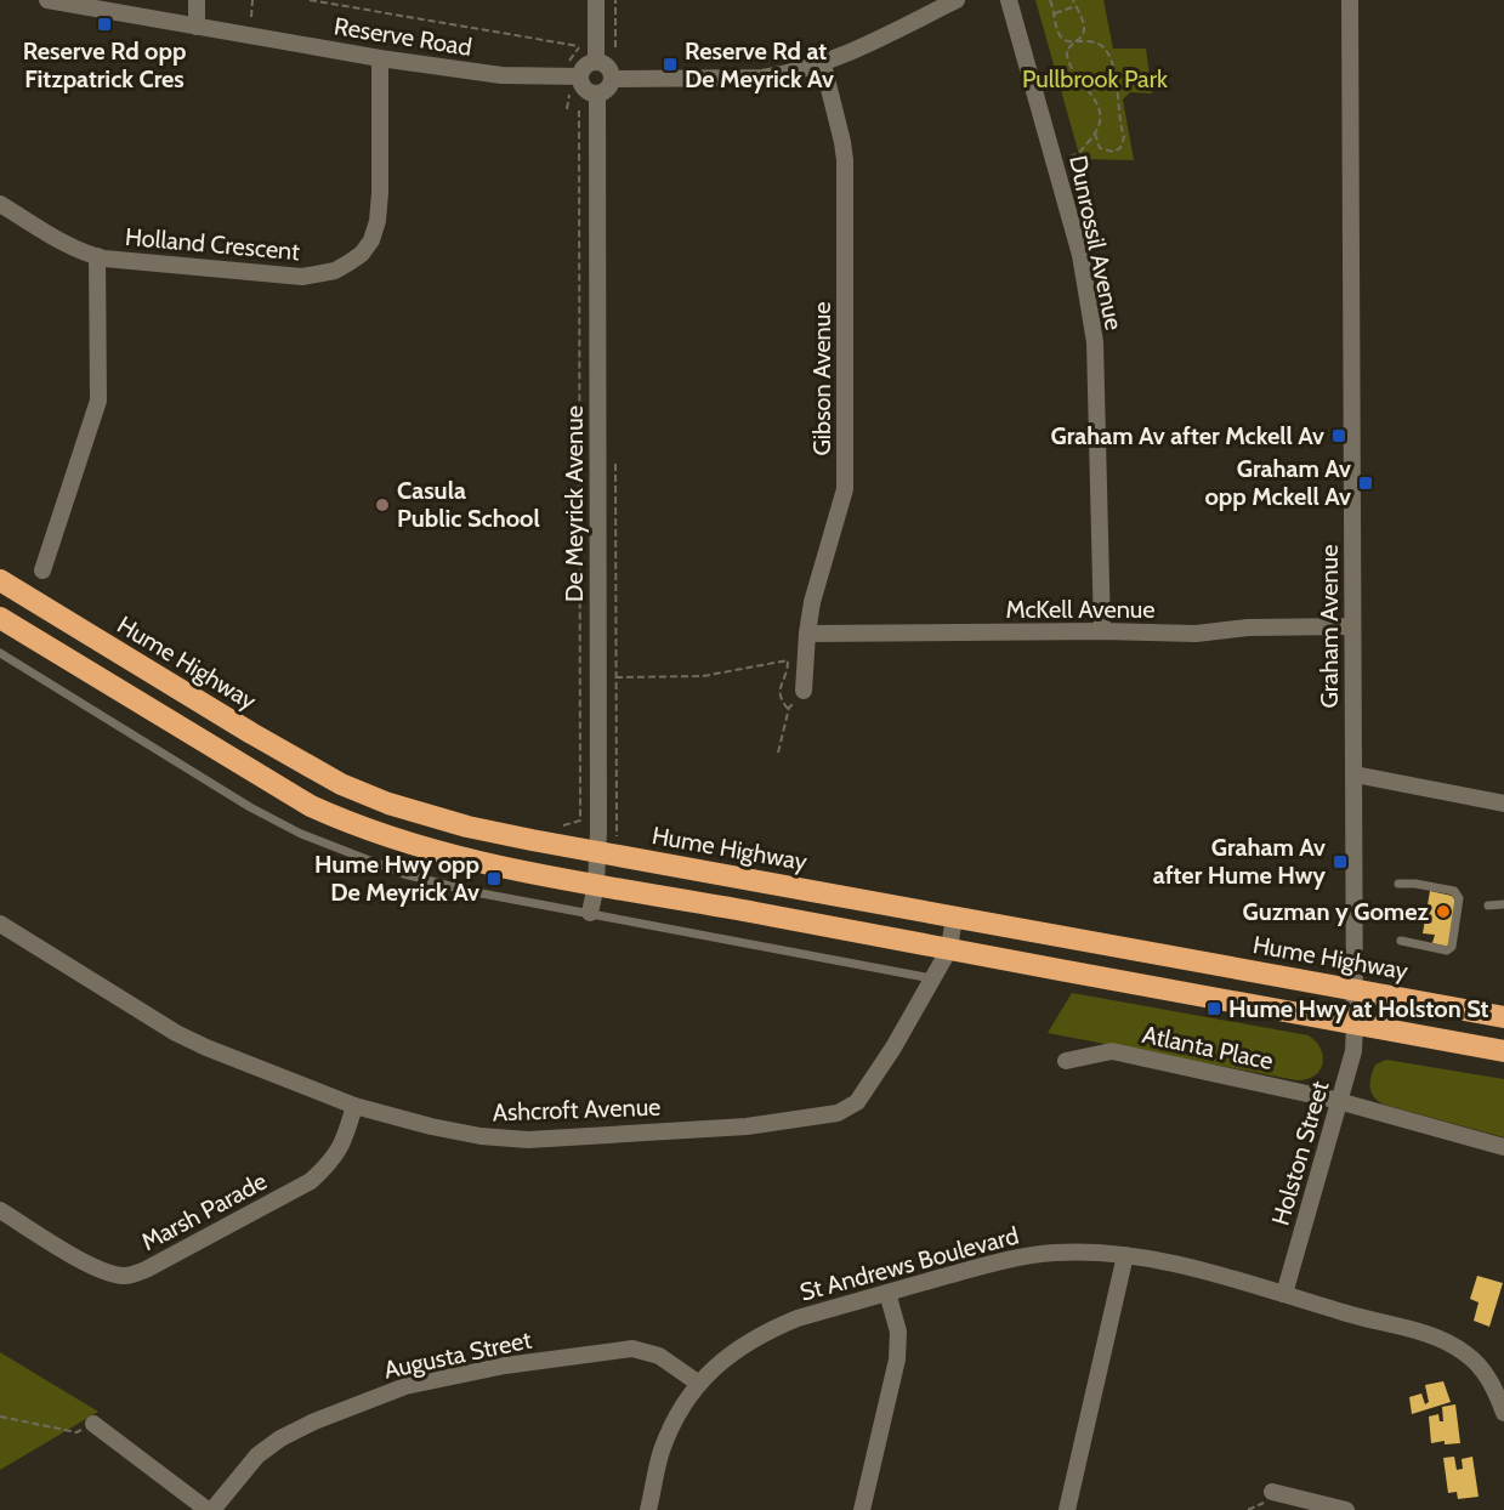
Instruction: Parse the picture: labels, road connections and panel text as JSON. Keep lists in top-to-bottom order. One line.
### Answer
{"streets":{"highway":["Hume Highway"],"street":["Reserve Road","Dunrossil Avenue","Holland Crescent","Gibson Avenue","De Meyrick Avenue","McKell Avenue","Graham Avenue","Atlanta Place","Ashcroft Avenue","Holston Street","Marsh Parade","St Andrews Boulevard","Augusta Street"]},"crossings":[["Reserve Road","Holland Crescent"],["Reserve Road","De Meyrick Avenue"],["Dunrossil Avenue","McKell Avenue"],["Gibson Avenue","McKell Avenue"],["De Meyrick Avenue","Hume Highway"],["McKell Avenue","Graham Avenue"],["Graham Avenue","Hume Highway"],["Graham Avenue","Holston Street"],["Hume Highway","Ashcroft Avenue"],["Hume Highway","Holston Street"],["Atlanta Place","Holston Street"],["Ashcroft Avenue","Marsh Parade"],["Holston Street","St Andrews Boulevard"],["St Andrews Boulevard","Augusta Street"]],"parks":["Pullbrook Park"],"places":{"transit":["Reserve Rd opp Fitzpatrick Cres","Reserve Rd at De Meyrick Av","Graham Av after Mckell Av","Graham Av opp Mckell Av","Graham Av after Hume Hwy","Hume Hwy opp De Meyrick Av","Hume Hwy at Holston St"],"other":["Casula Public School","Guzman y Gomez"]}}
